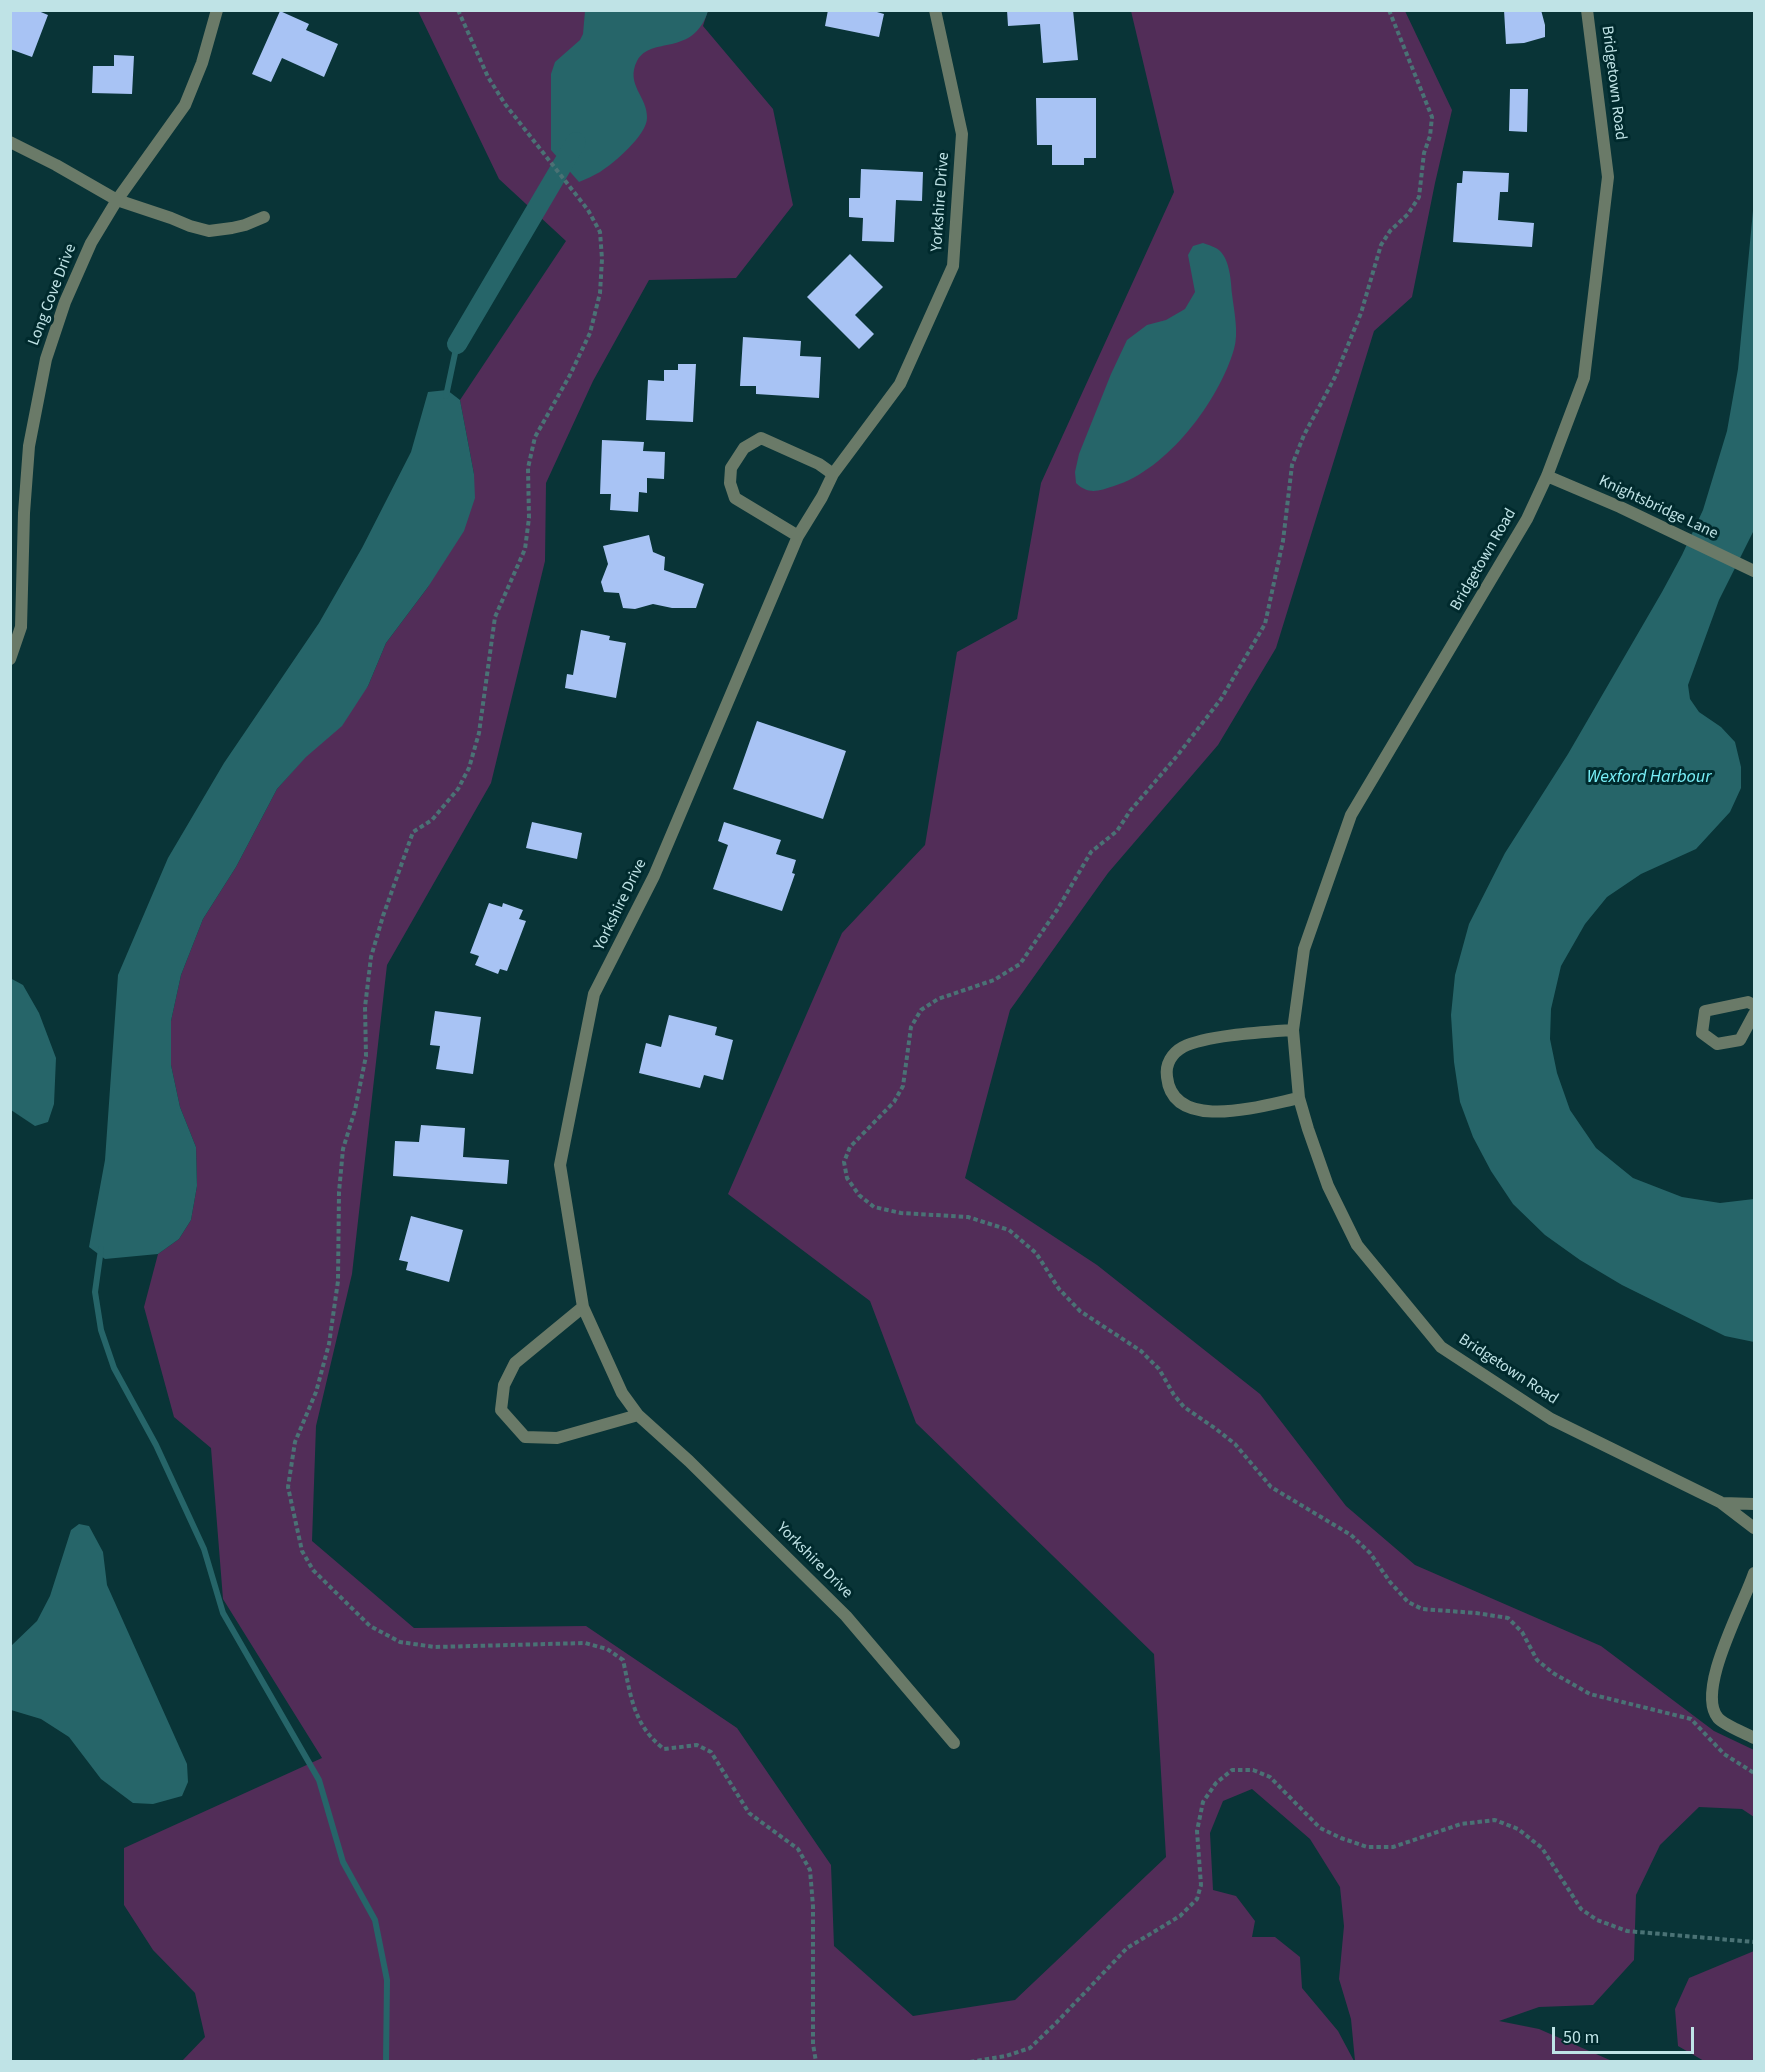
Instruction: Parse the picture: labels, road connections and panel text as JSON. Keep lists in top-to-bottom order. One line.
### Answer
{"streets":{"street":["Bridgetown Road","Yorkshire Drive","Long Cove Drive","Knightsbridge Lane"]},"crossings":[["Bridgetown Road","Knightsbridge Lane"]],"water":["Wexford Harbour"],"scale_bar":"50 m"}
